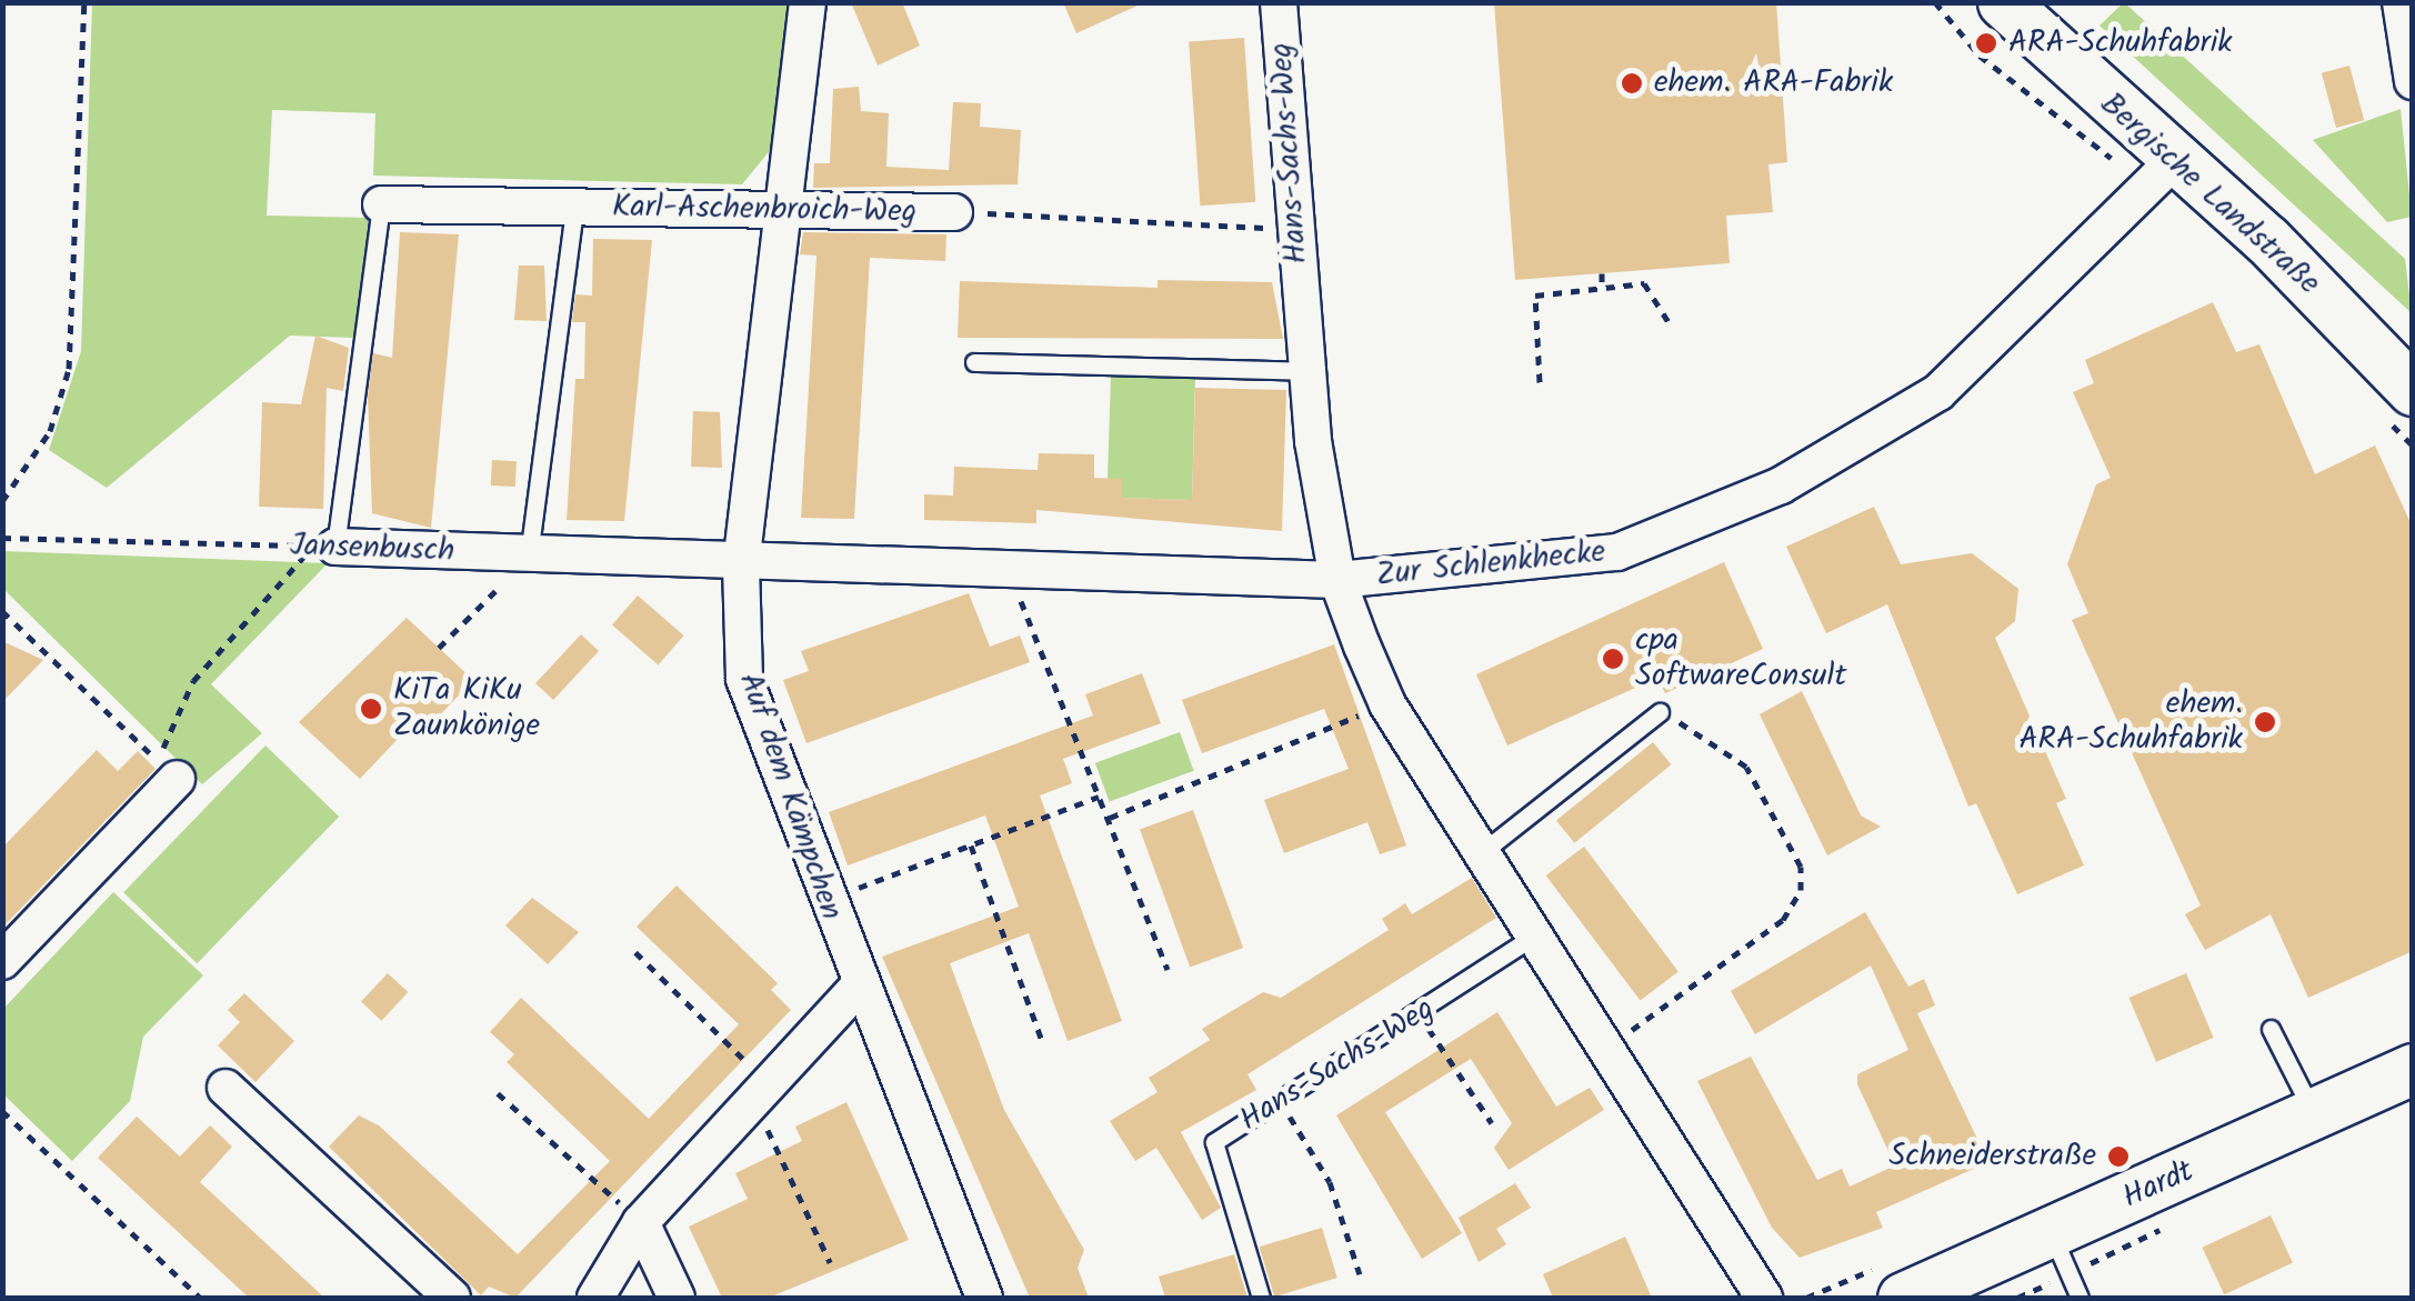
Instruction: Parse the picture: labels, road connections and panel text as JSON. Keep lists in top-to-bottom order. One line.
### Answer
{"streets":{"main road":["Bergische Landstraße","Hardt"],"street":["Hans-Sachs-Weg","Karl-Aschenbroich-Weg","Jansenbusch","Zur Schlenkhecke","Auf dem Kämpchen"]},"crossings":[["Hans-Sachs-Weg","Zur Schlenkhecke"],["Bergische Landstraße","Zur Schlenkhecke"],["Karl-Aschenbroich-Weg","Jansenbusch"],["Karl-Aschenbroich-Weg","Auf dem Kämpchen"],["Jansenbusch","Zur Schlenkhecke"],["Jansenbusch","Auf dem Kämpchen"],["Zur Schlenkhecke","Auf dem Kämpchen"]],"places":["ARA-Schuhfabrik","ehem. ARA-Fabrik","cpa SoftwareConsult","KiTa KiKu Zaunkönige","ehem. ARA-Schuhfabrik","Schneiderstraße"]}
